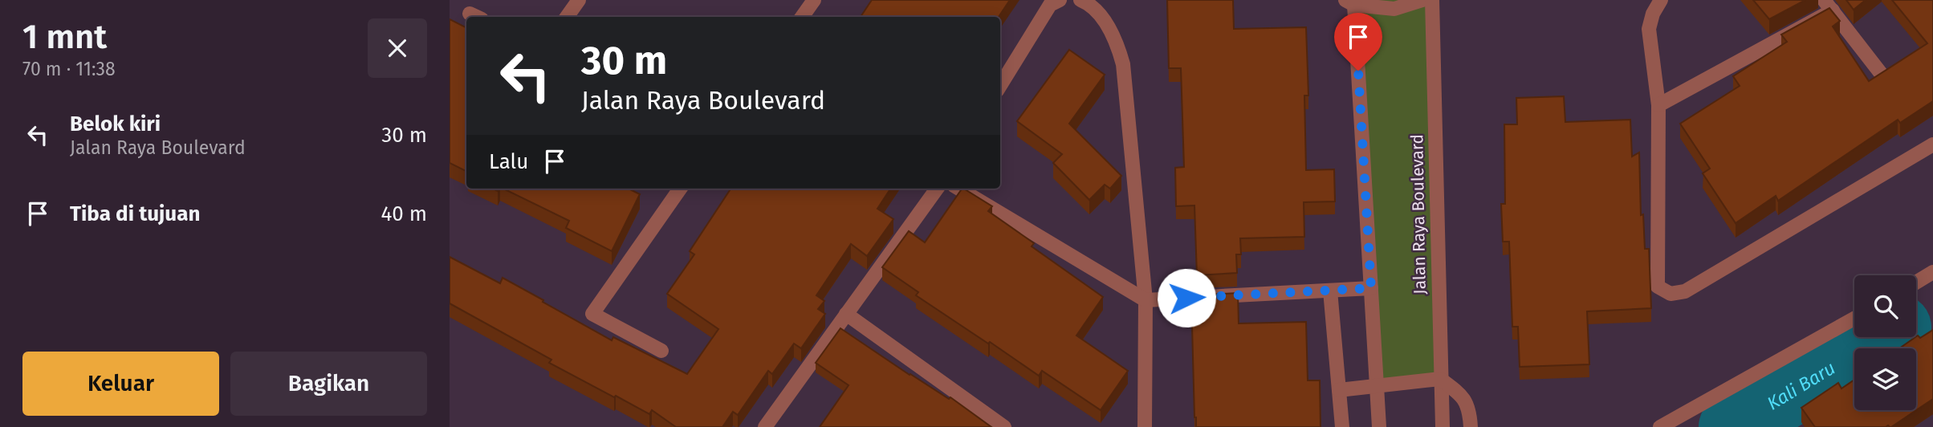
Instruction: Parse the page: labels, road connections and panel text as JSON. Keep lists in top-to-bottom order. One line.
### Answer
{"streets":{"street":["Jalan Raya Boulevard"]},"water":["Kali Baru"],"page":{"heading":["1 mnt","70 m · 11:38"],"turn":["30 m","Jalan Raya Boulevard"],"list":[{"name":"Belok kiri","note":"Jalan Raya Boulevard","value":"30 m"},{"name":"Tiba di tujuan","value":"40 m"}],"then":"Lalu","buttons":["Keluar","Bagikan"]}}
